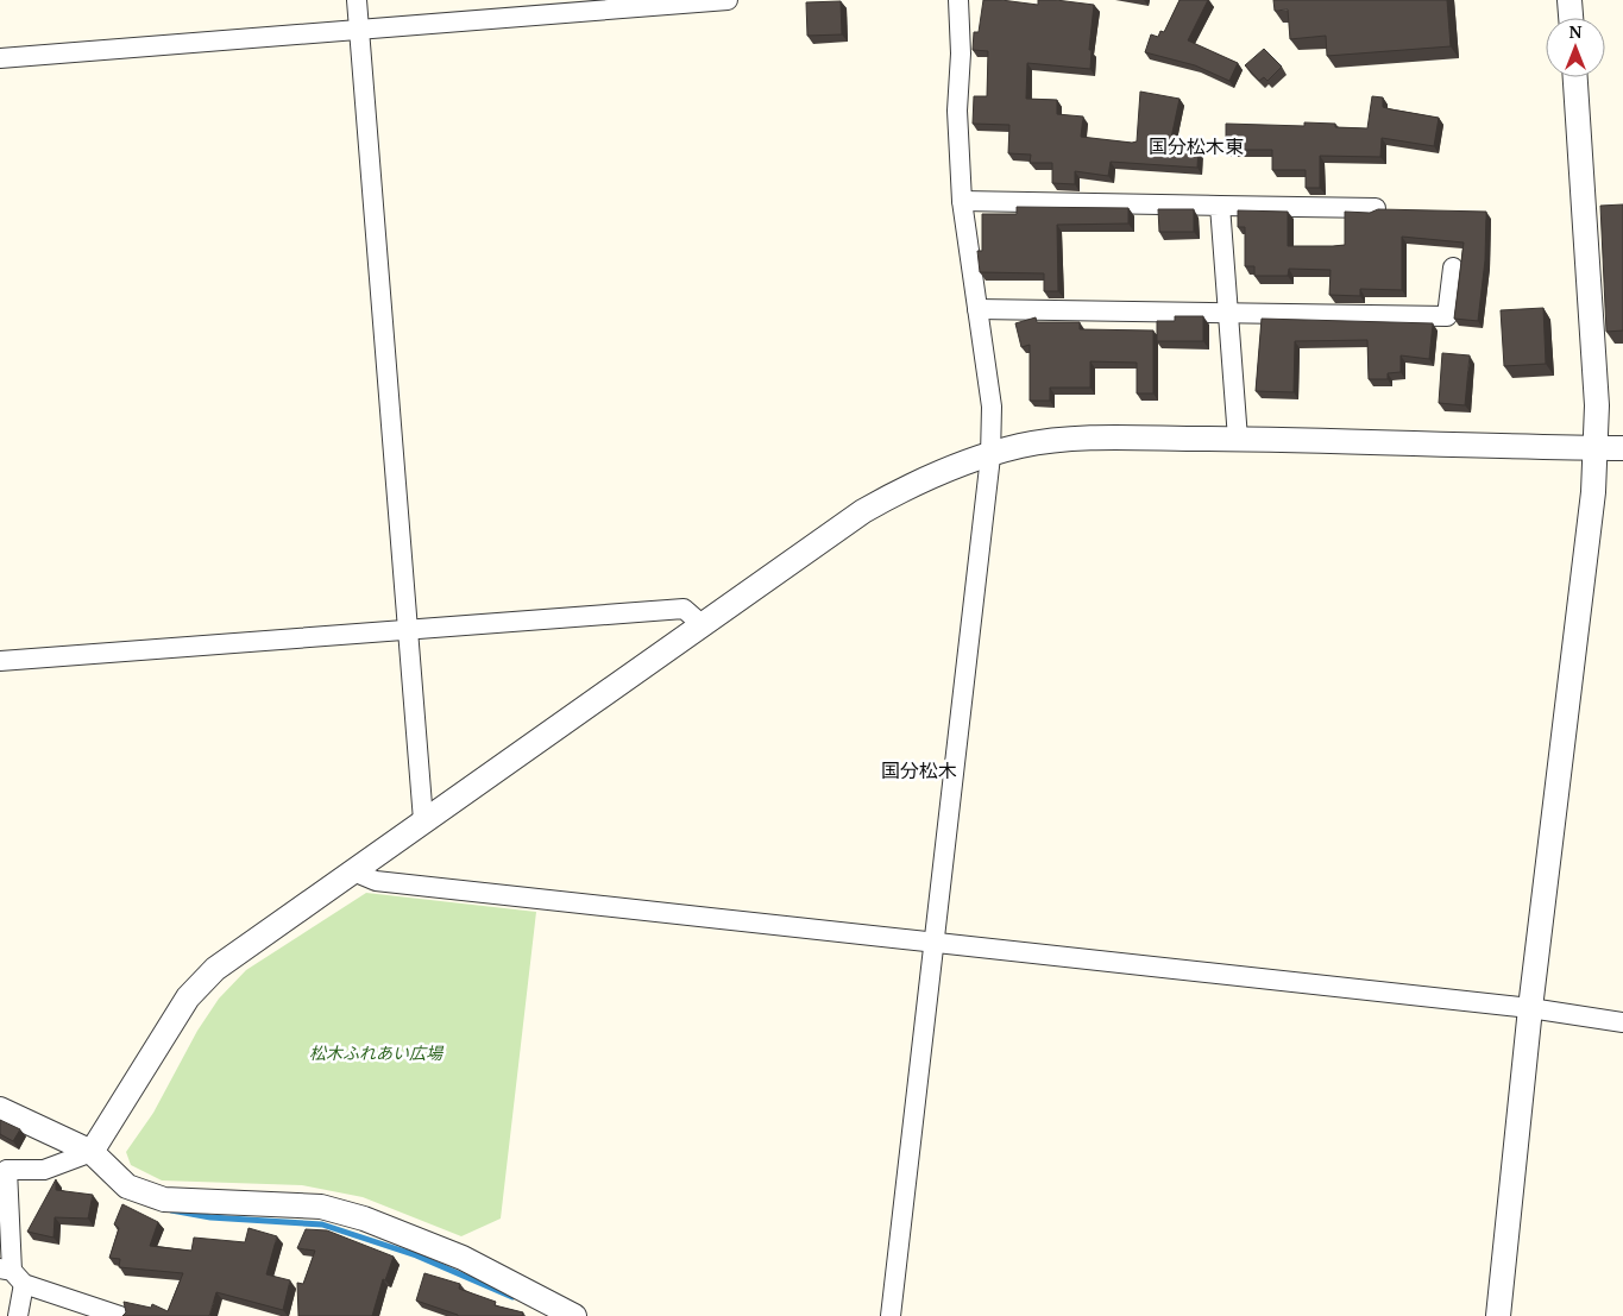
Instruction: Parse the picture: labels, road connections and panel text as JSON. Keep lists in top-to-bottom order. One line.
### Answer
{"districts":["国分松木東","国分松木"],"parks":["松木ふれあい広場"],"north":"top"}
